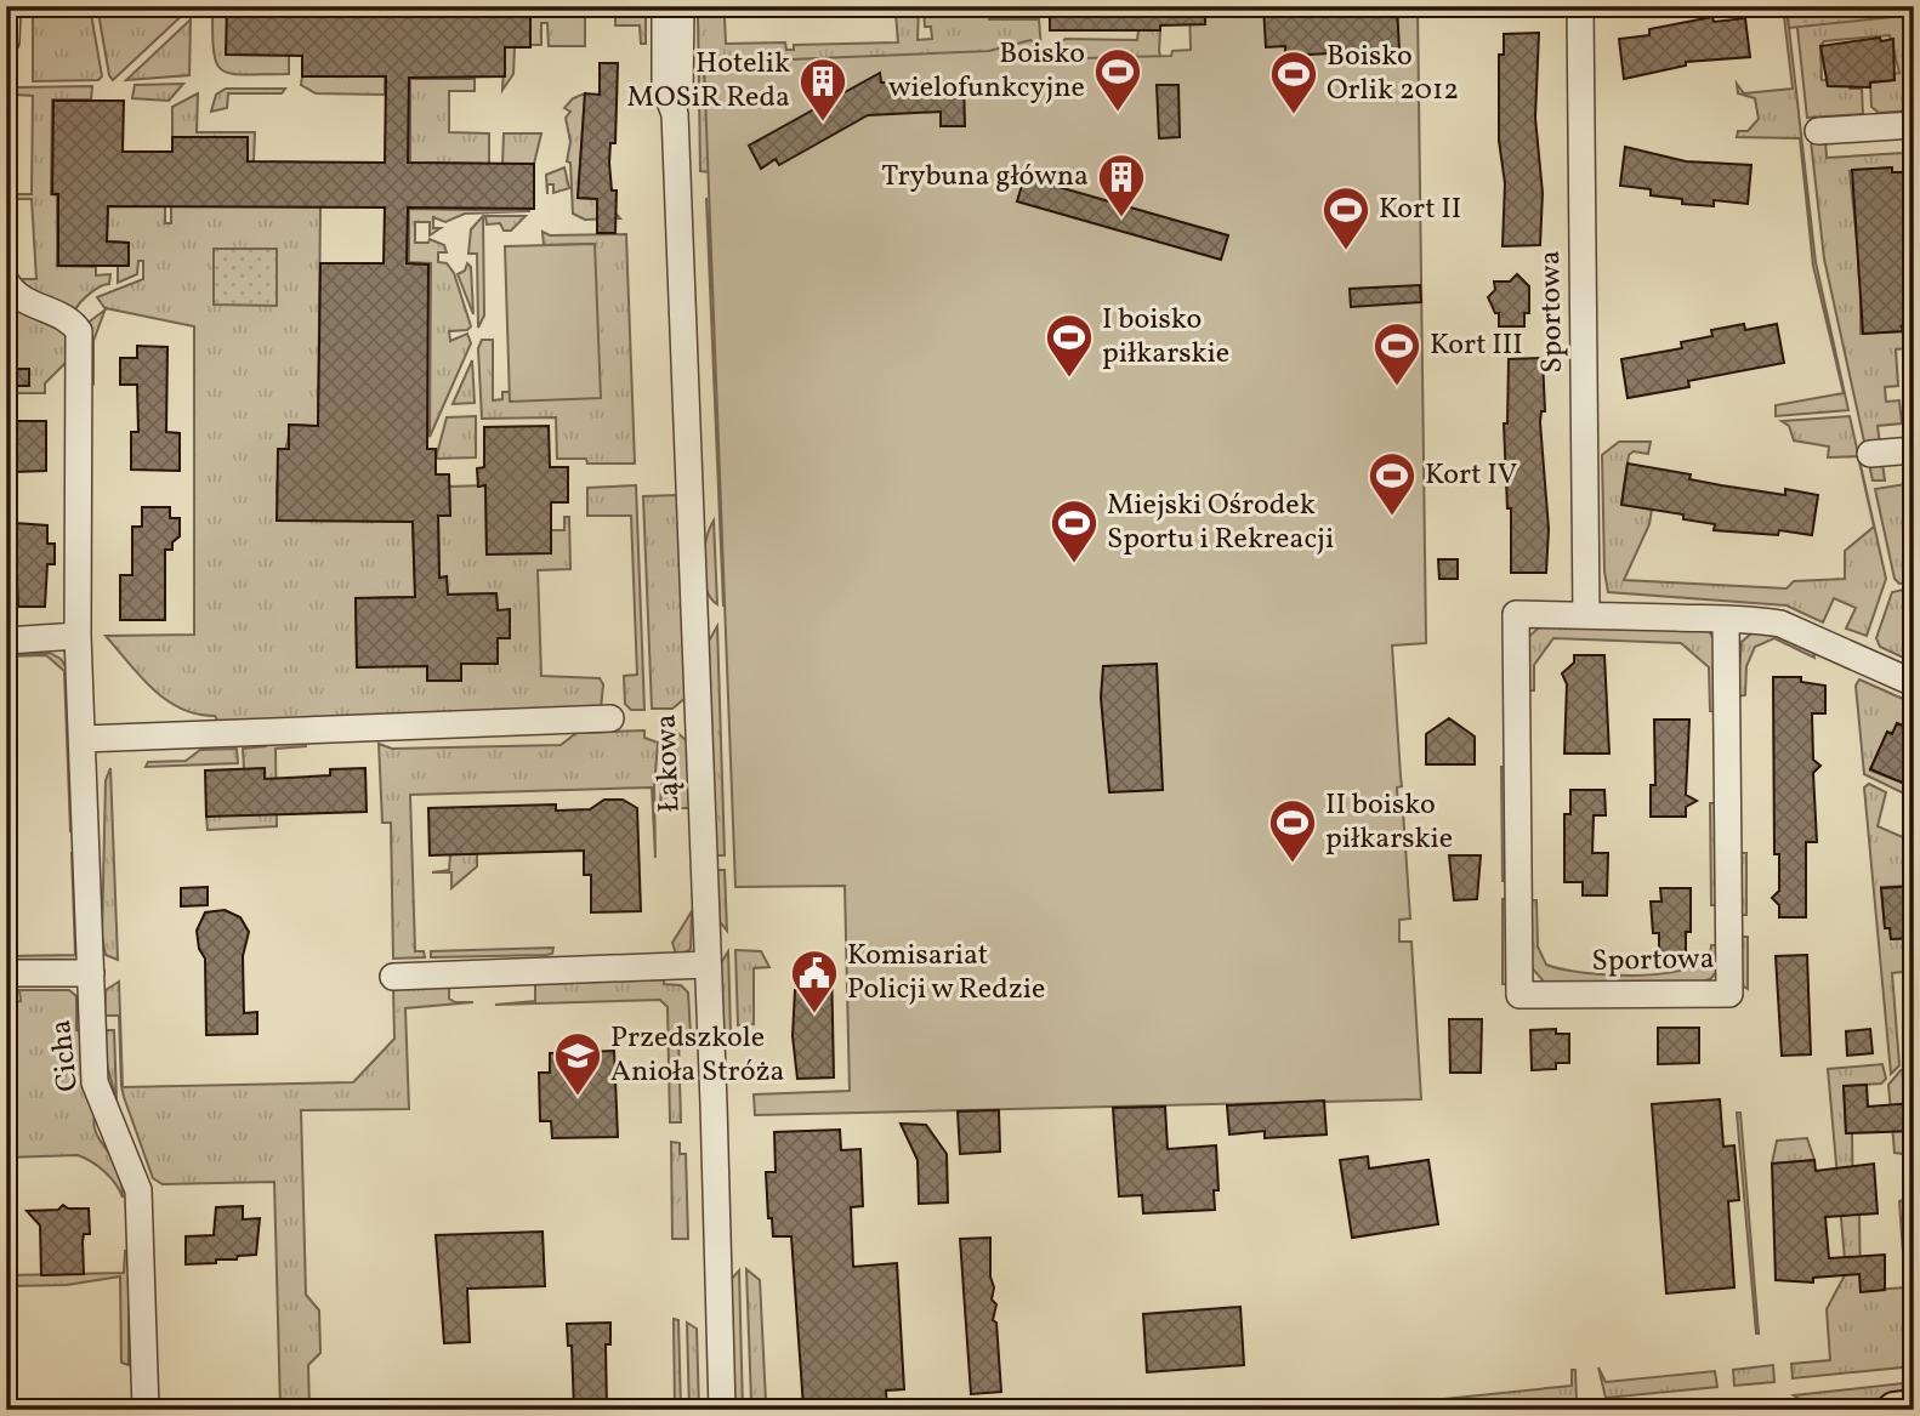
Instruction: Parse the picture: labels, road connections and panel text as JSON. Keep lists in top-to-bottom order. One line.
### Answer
{"streets":{"street":["Sportowa","Łąkowa","Cicha"]},"places":{"sports":["Boisko wielofunkcyjne","Boisko Orlik 2012","Kort II","I boisko piłkarskie","Kort III","Kort IV","Miejski Ośrodek Sportu i Rekreacji","II boisko piłkarskie"],"building":["Hotelik MOSiR Reda","Trybuna główna"],"public building":["Komisariat Policji w Redzie"],"school or university":["Przedszkole Anioła Stróża"]}}
